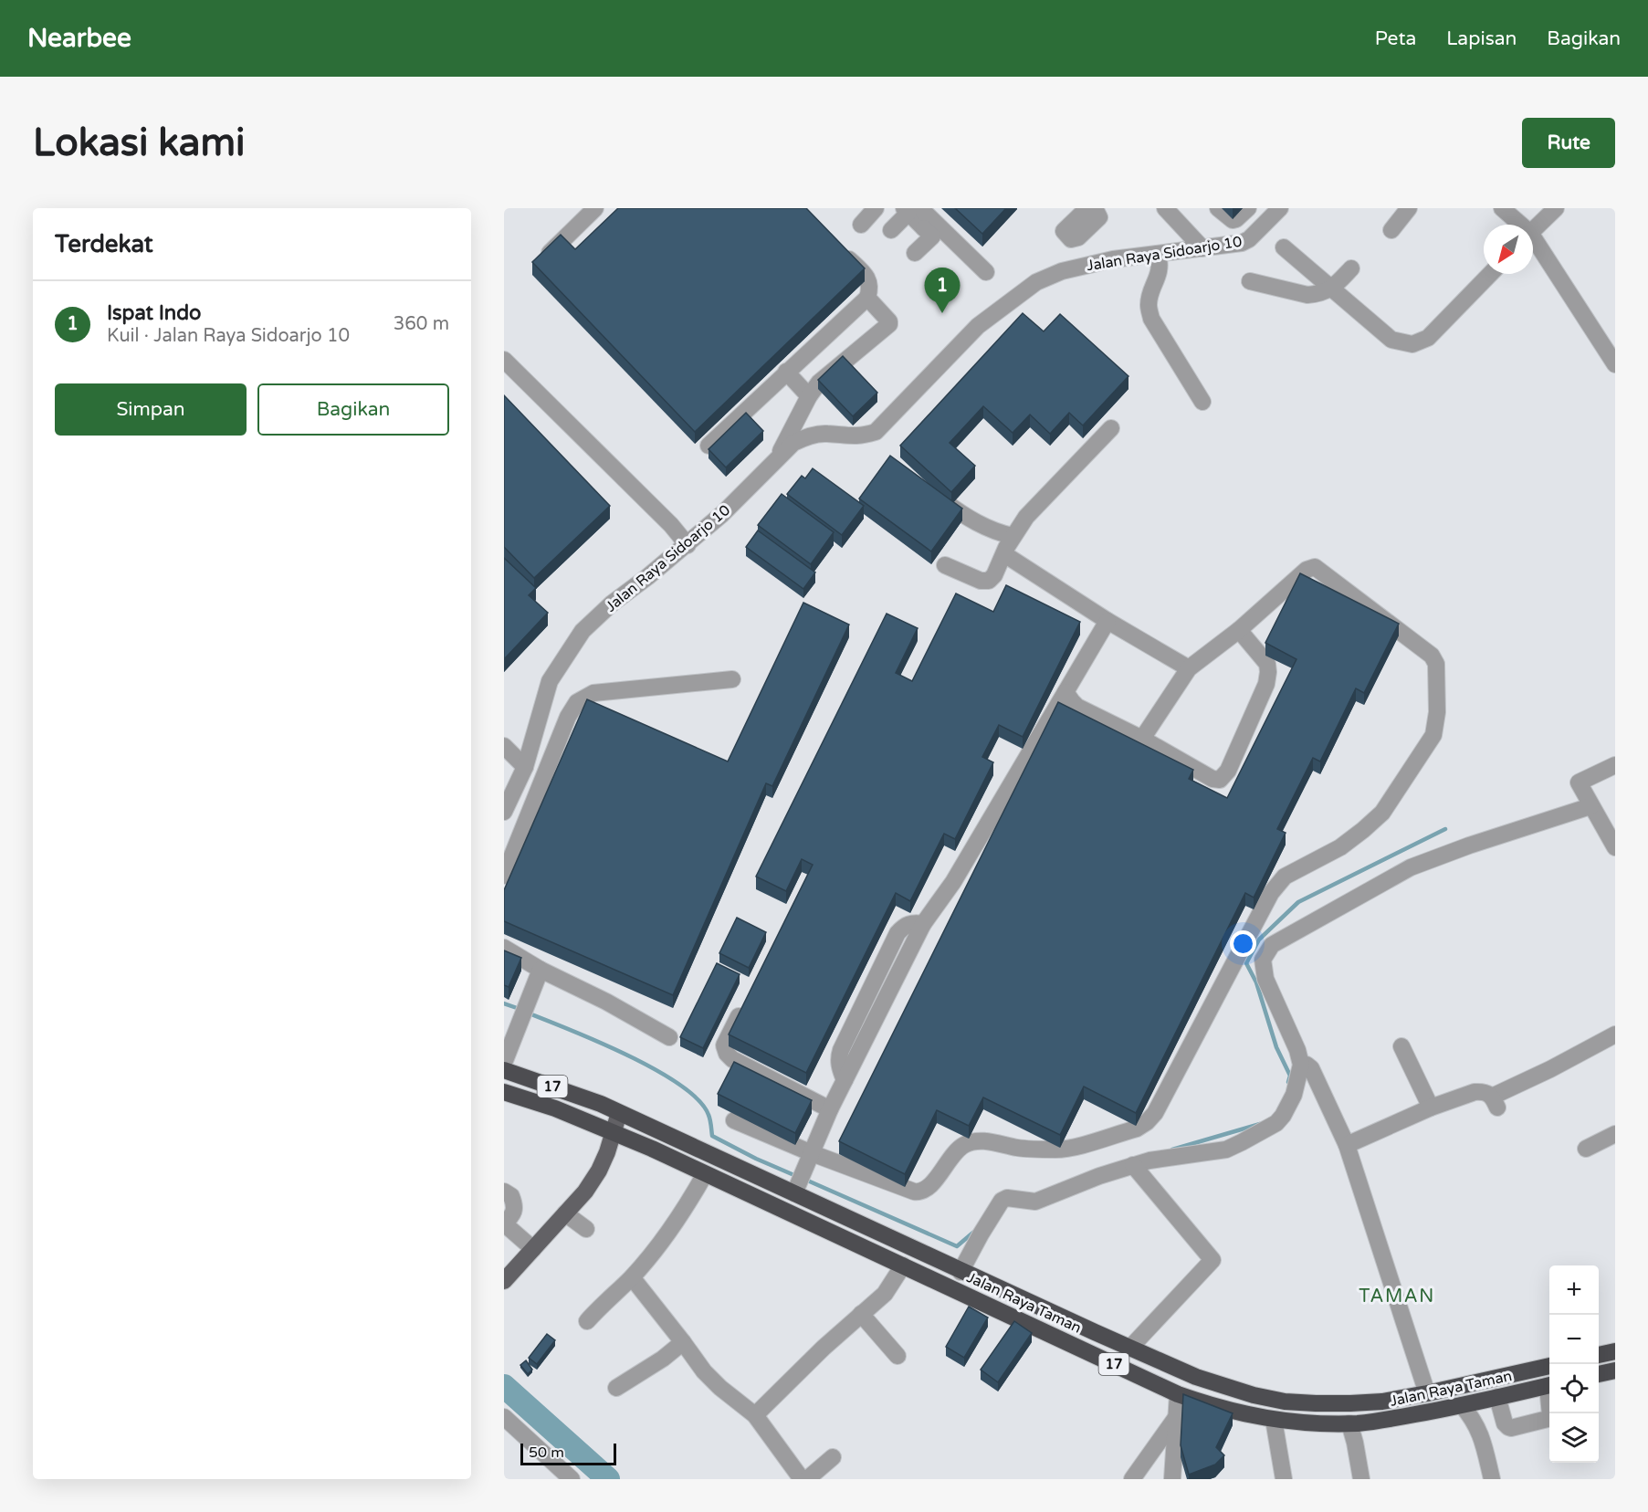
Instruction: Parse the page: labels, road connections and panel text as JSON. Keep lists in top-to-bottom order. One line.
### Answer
{"streets":{"highway":["17","Jalan Raya Taman"],"street":["Jalan Raya Sidoarjo 10"]},"districts":["TAMAN"],"scale_bar":"50 m","north":"bottom left","page":{"header":"Nearbee","nav":["Peta","Lapisan","Bagikan"],"buttons":["Rute",["Simpan","Bagikan"]],"title":"Lokasi kami","heading":"Terdekat","pins":"1","list":[{"mark":"1","name":"Ispat Indo","note":"Kuil · Jalan Raya Sidoarjo 10","value":"360 m"}],"map_buttons":["+","−"],"scale":"50 m"}}
